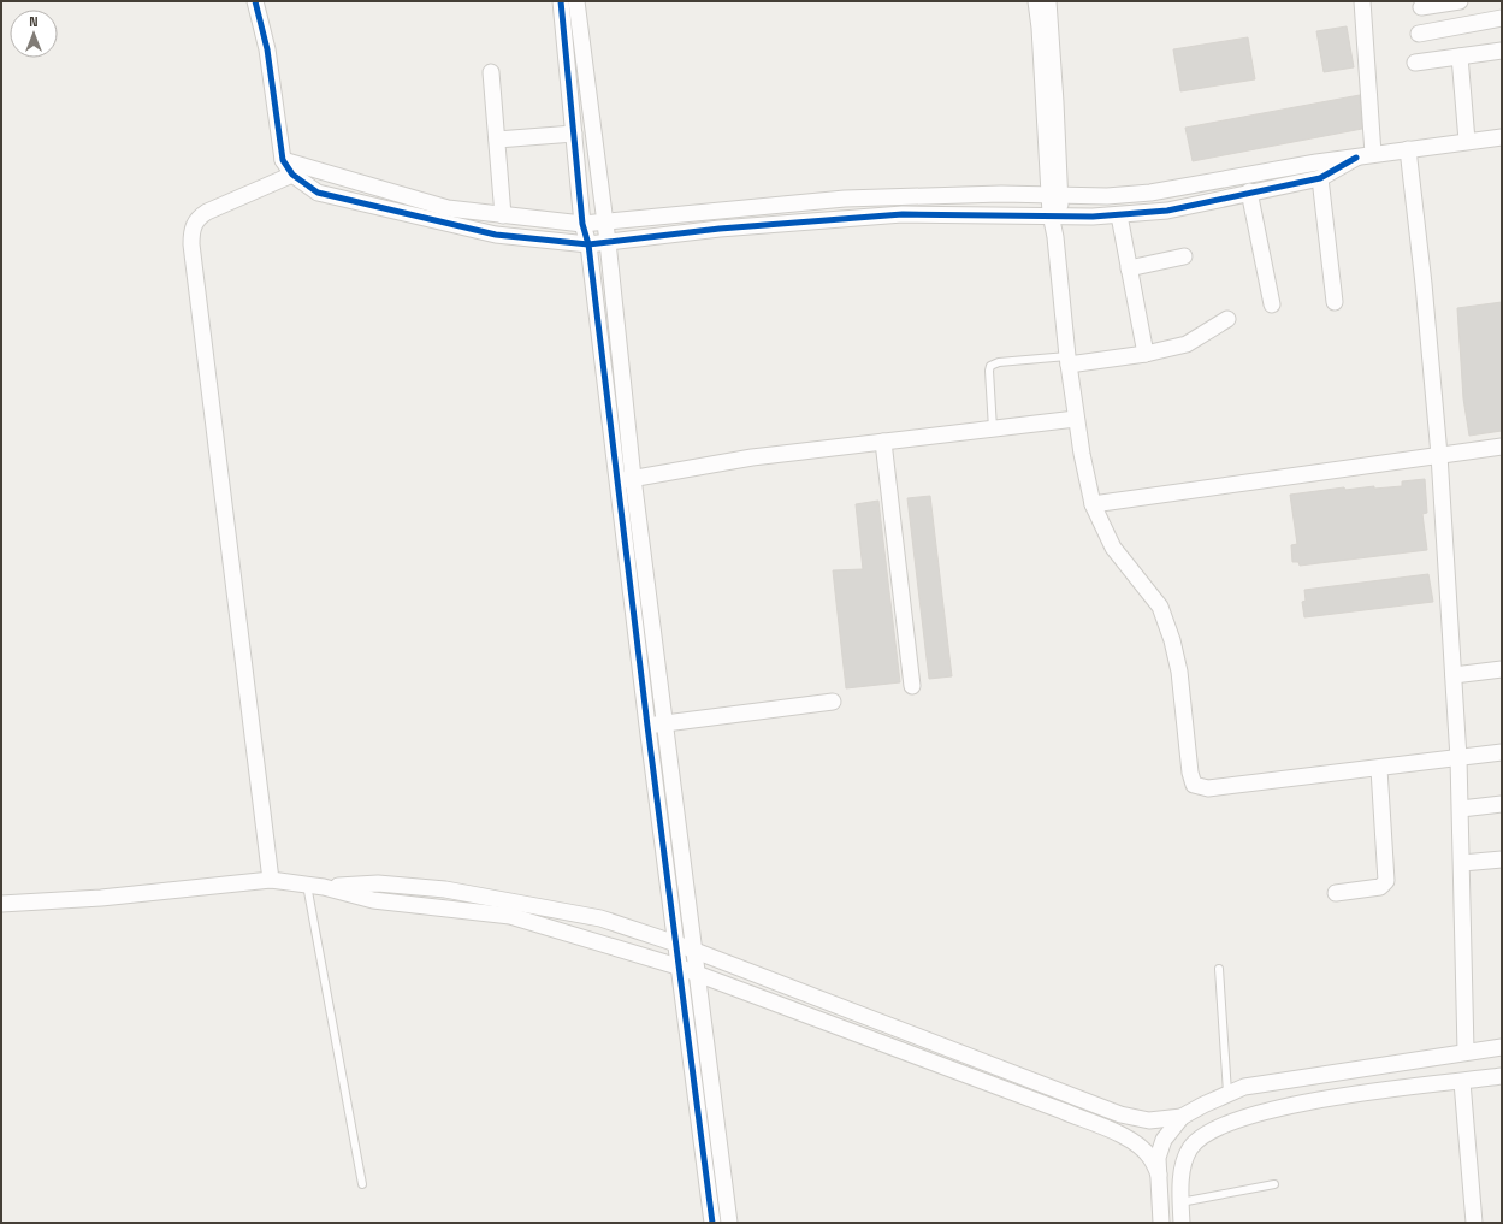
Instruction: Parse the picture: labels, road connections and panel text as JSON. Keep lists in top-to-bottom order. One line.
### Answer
{"north":"top"}
